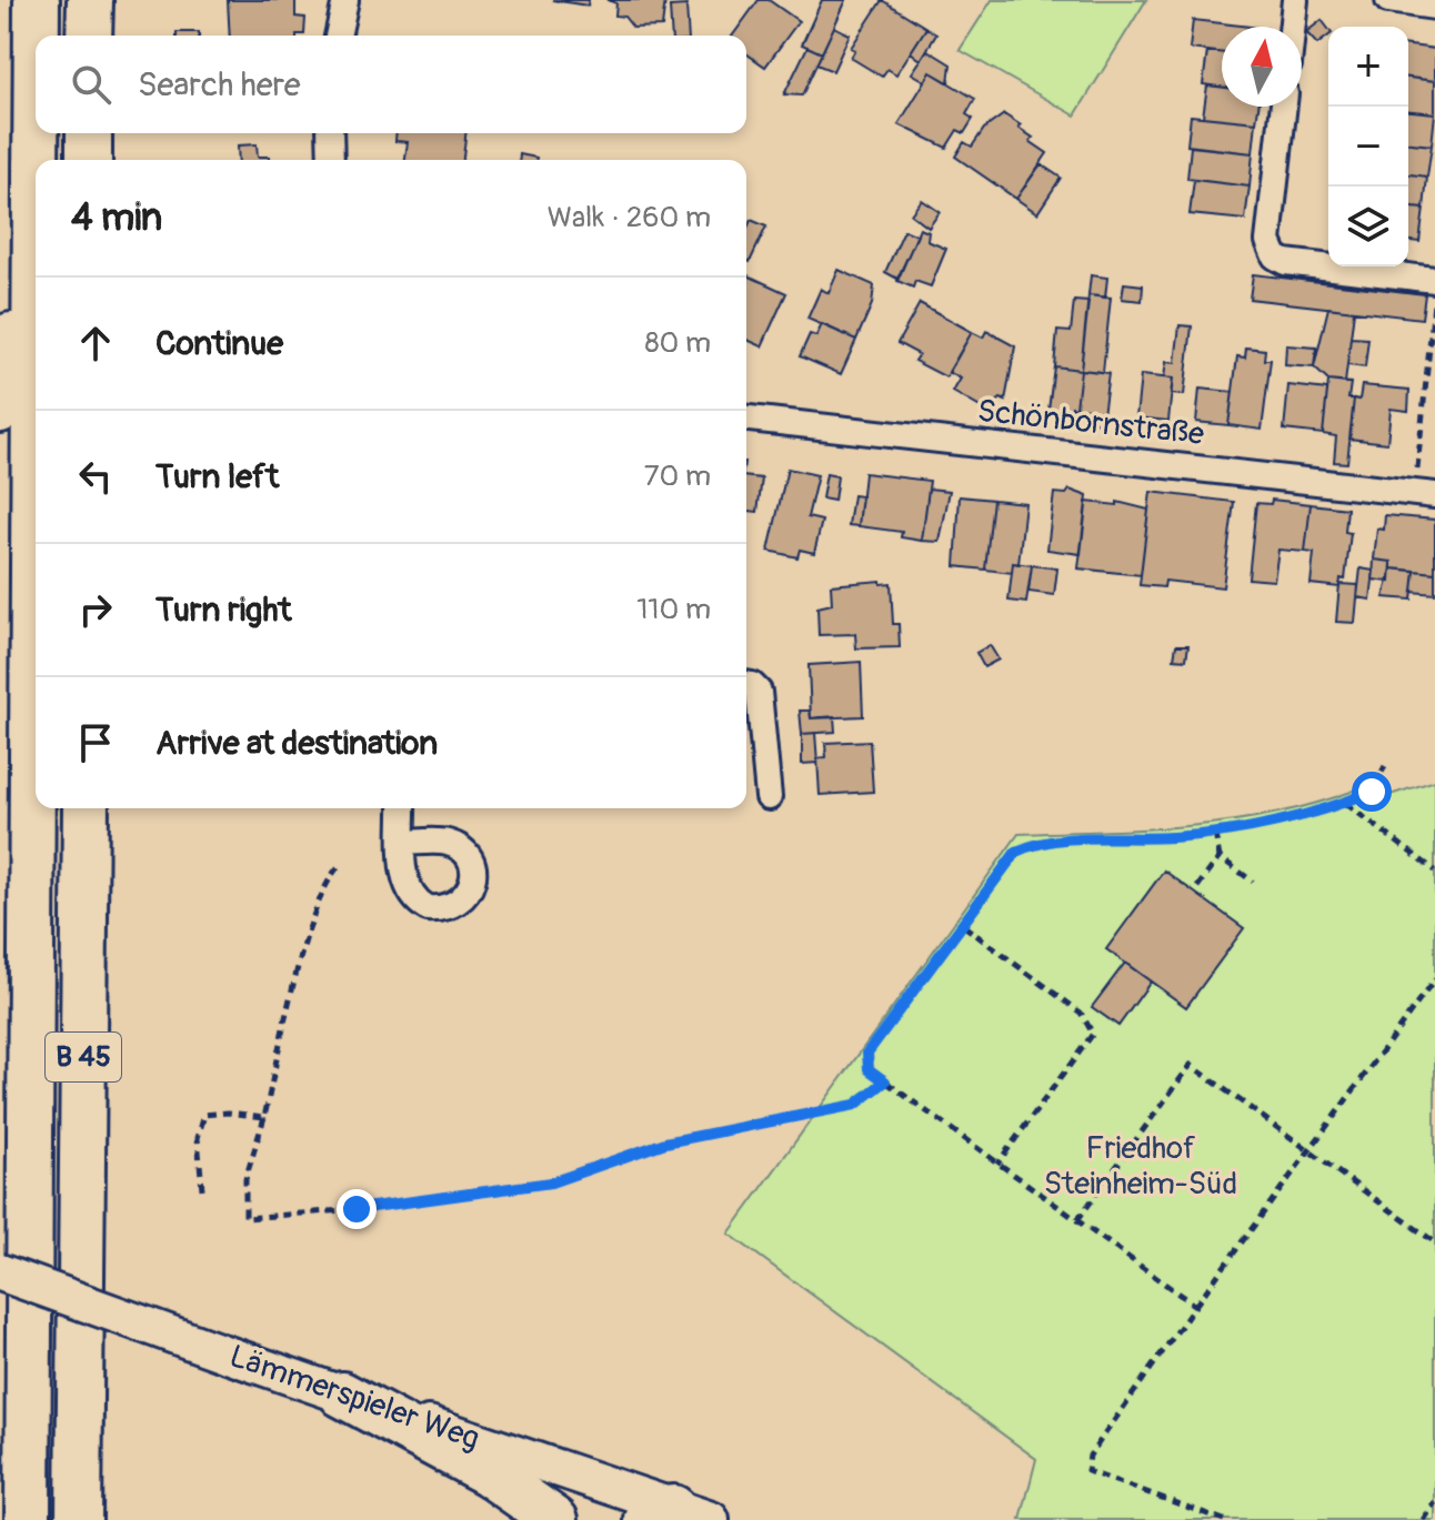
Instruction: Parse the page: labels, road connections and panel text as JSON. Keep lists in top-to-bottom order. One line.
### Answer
{"streets":{"highway":["B 45"],"street":["Schönbornstraße","Lämmerspieler Weg"]},"parks":["Friedhof Steinheim-Süd"],"north":"top","page":{"map_buttons":["+","−"],"search":"Search here","heading":["4 min","Walk · 260 m"],"list":[["Continue","80 m"],["Turn left","70 m"],["Turn right","110 m"],"Arrive at destination"]}}
